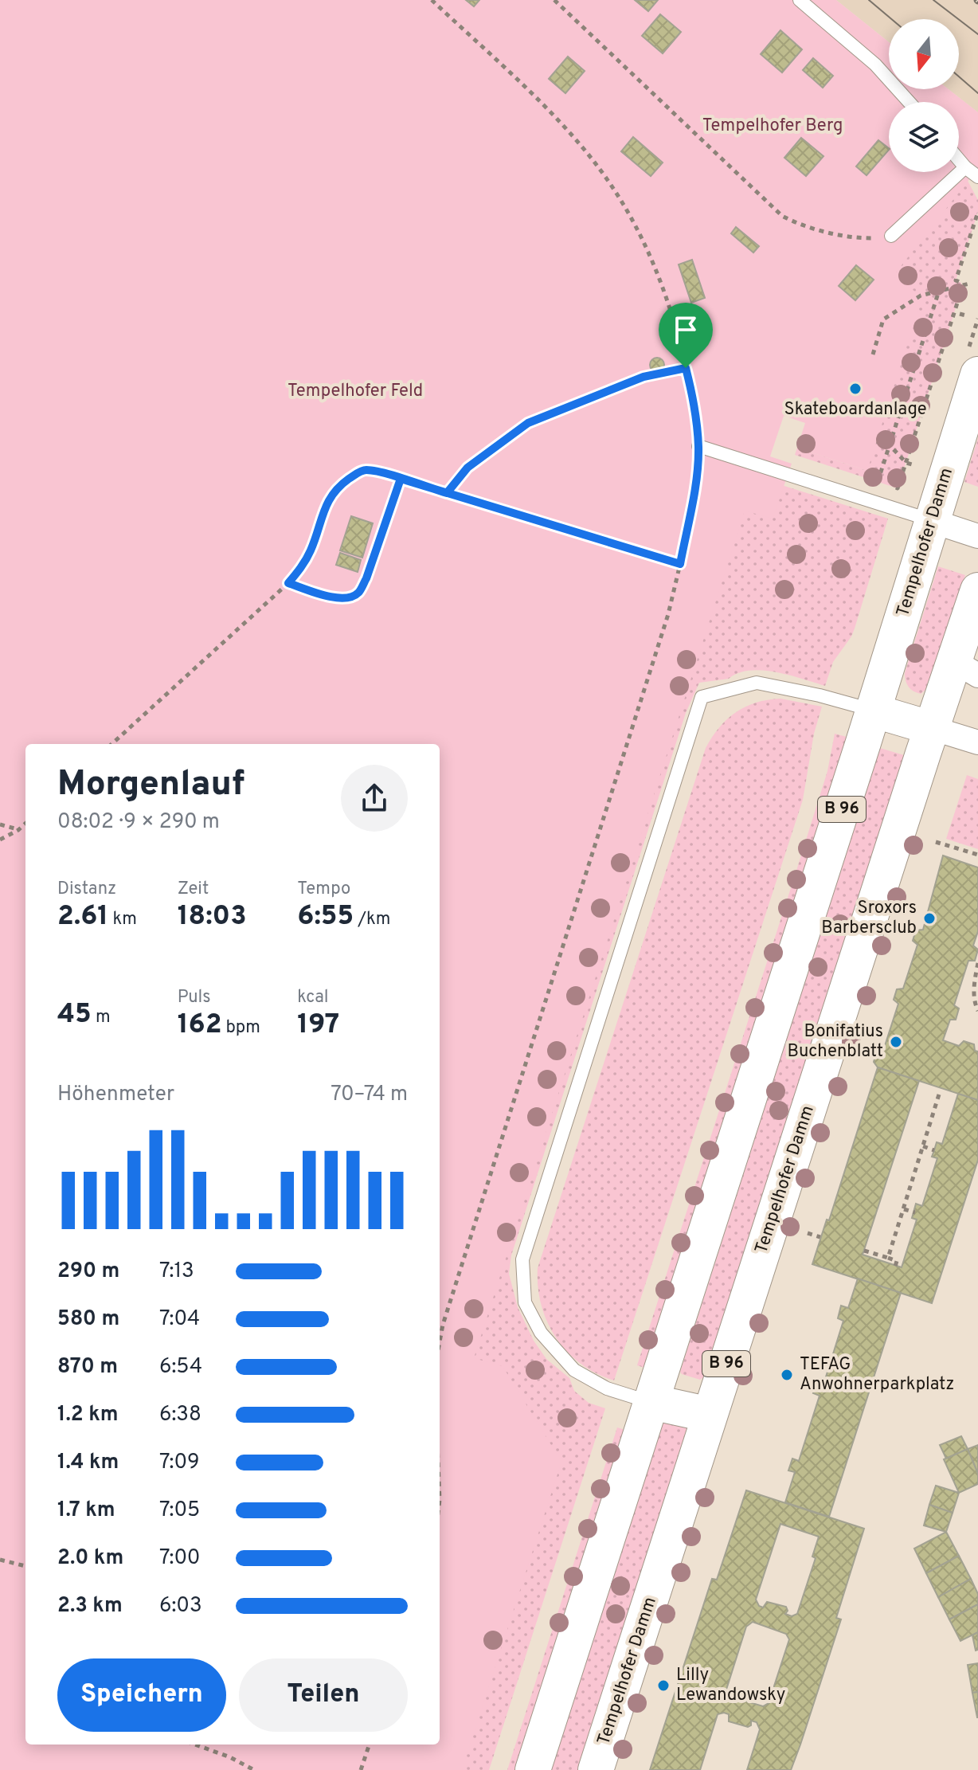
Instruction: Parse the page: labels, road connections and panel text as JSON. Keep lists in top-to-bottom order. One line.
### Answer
{"streets":{"main road":["Tempelhofer Damm","B 96"]},"parks":["Tempelhofer Berg","Tempelhofer Feld"],"places":["Skateboardanlage","Sroxors Barbersclub","Bonifatius Buchenblatt","TEFAG Anwohnerparkplatz","Lilly Lewandowsky"],"north":"bottom","page":{"heading":["Morgenlauf","08:02 · 9 × 290 m"],"stats":[["Distanz","2.61 km"],["Zeit","18:03"],["Tempo","6:55 /km"],["45 m"],["Puls","162 bpm"],["kcal","197"]],"chart":["Höhenmeter","70–74 m"],"list":[{"name":"290 m","note":"7:13"},{"name":"580 m","note":"7:04"},{"name":"870 m","note":"6:54"},{"name":"1.2 km","note":"6:38"},{"name":"1.4 km","note":"7:09"},{"name":"1.7 km","note":"7:05"},{"name":"2.0 km","note":"7:00"},{"name":"2.3 km","note":"6:03"}],"buttons":["Speichern","Teilen"]}}
